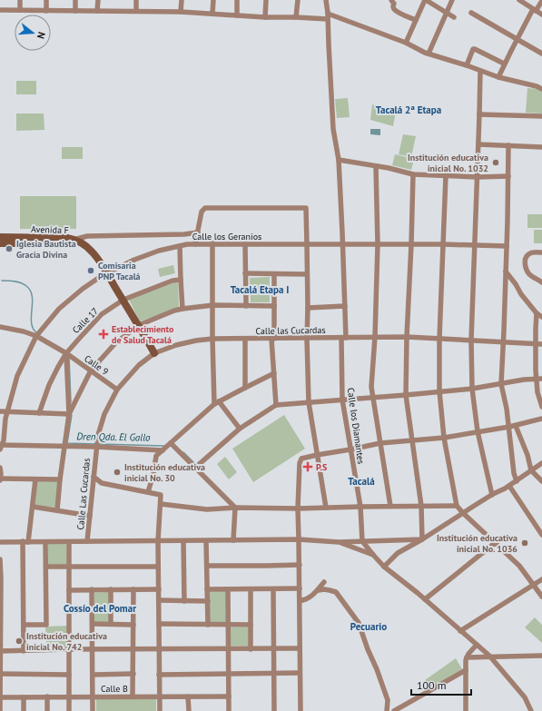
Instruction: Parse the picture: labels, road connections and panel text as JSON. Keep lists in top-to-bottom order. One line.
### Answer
{"streets":{"street":["Avenida F","Calle los Geranios","Calle 17","Calle las Cucardas","Calle 9","Calle los Diamantes","Calle Las Cucardas","Calle B"]},"crossings":[["Avenida F","Calle los Geranios"],["Avenida F","Calle 17"],["Avenida F","Calle las Cucardas"],["Calle los Geranios","Calle 9"],["Calle los Geranios","Calle los Diamantes"],["Calle 17","Calle 9"],["Calle las Cucardas","Calle 9"],["Calle las Cucardas","Calle los Diamantes"],["Calle las Cucardas","Calle Las Cucardas"]],"districts":["Tacalá 2ª Etapa","Tacalá Etapa I","Tacalá","Cossío del Pomar","Pecuario"],"water":["Dren Qda. El Gallo"],"places":{"other":["Institución educativa inicial No. 1032","Iglesia Bautista Gracia Divina","Comisaria PNP Tacalá","Institución educativa inicial No. 30","Institución educativa inicial No. 1036","Institución educativa inicial No. 742"],"health":["Establecimiento de Salud Tacalá","P.S"]},"scale_bar":"100 m","north":"right"}
